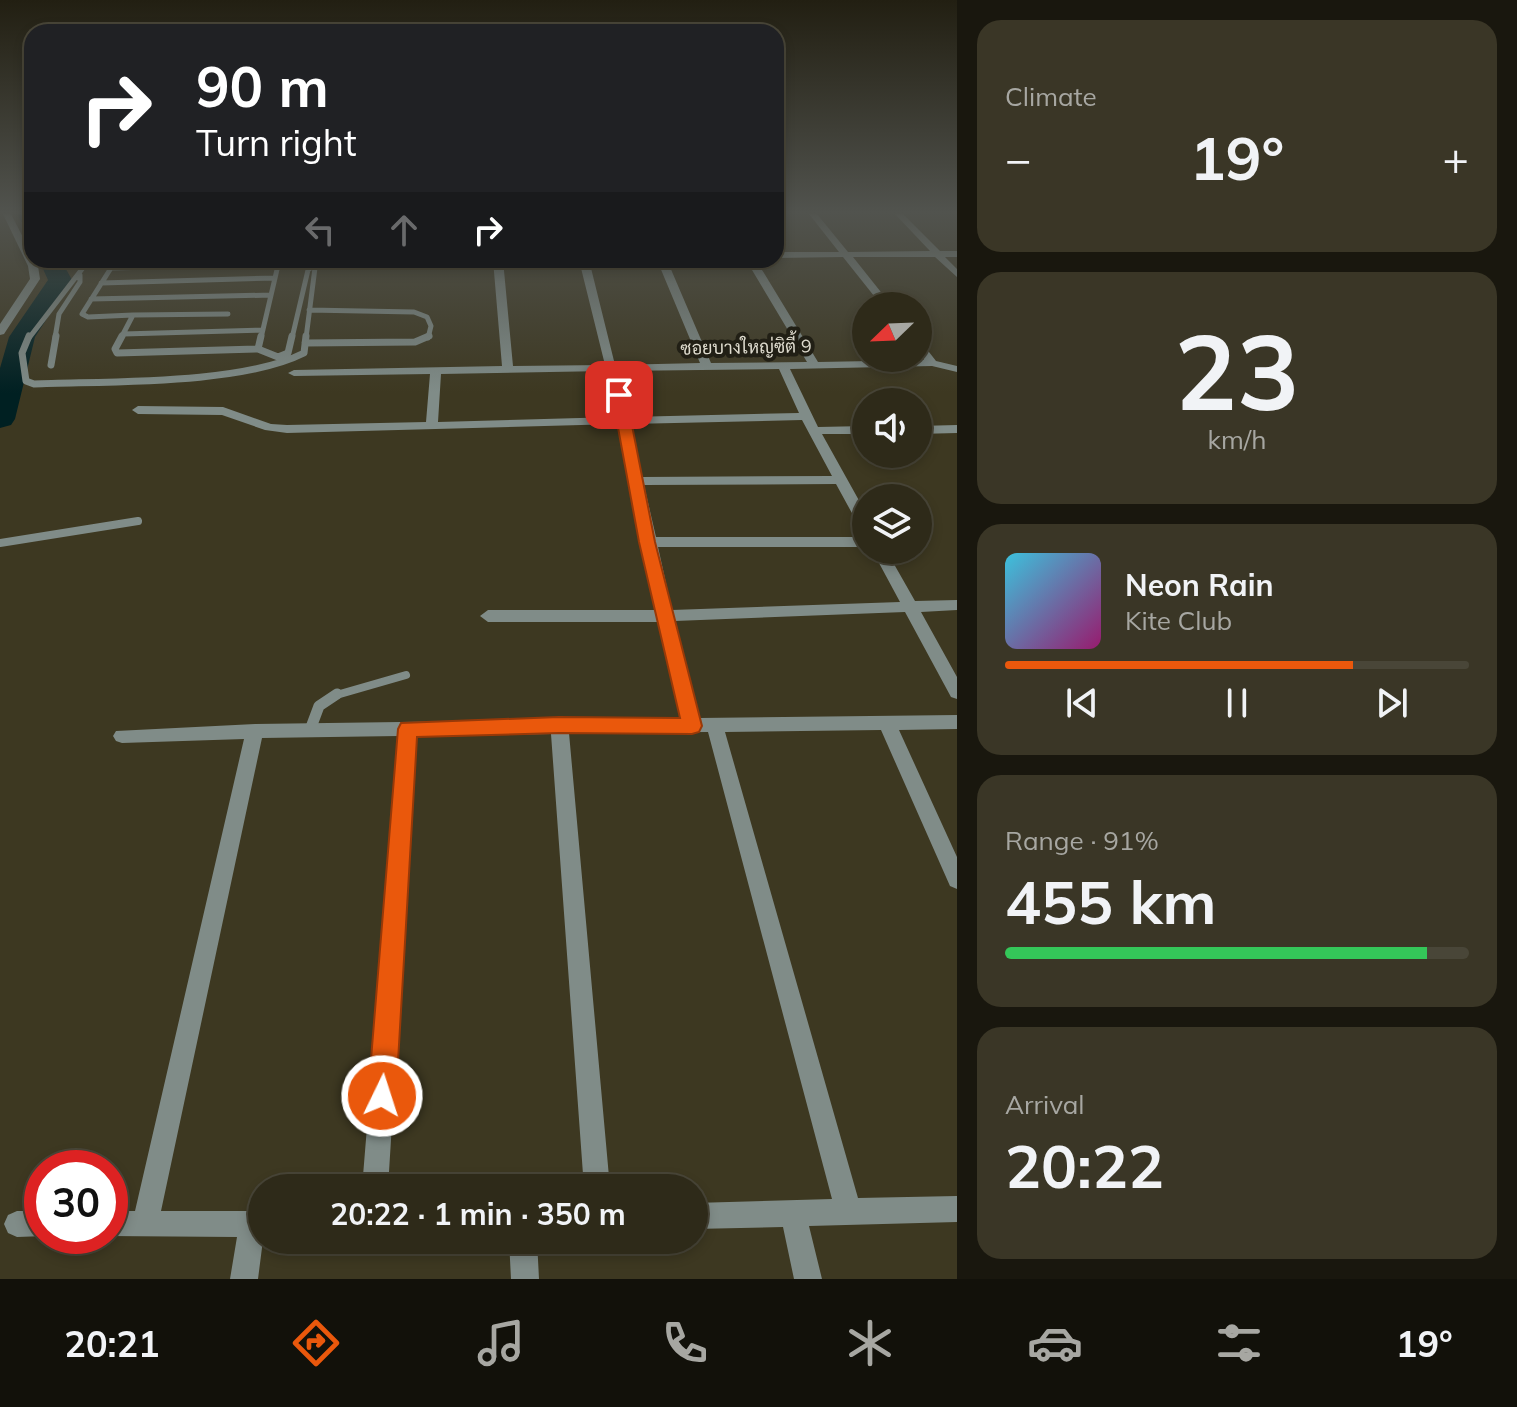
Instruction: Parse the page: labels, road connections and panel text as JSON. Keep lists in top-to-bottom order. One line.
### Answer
{"streets":{"street":["ซอยบางใหญ่ซิตี้ 9"]},"north":"bottom left","page":{"tile":["Climate",["23","km/h"],["Range · 91%","455 km"],["Arrival","20:22"]],"turn":["90 m","Turn right"],"heat":["−","19°","+"],"song":["Neon Rain","Kite Club"],"limit":"30","trip":"20:22 · 1 min · 350 m","tabs":["20:21","19°"]}}
